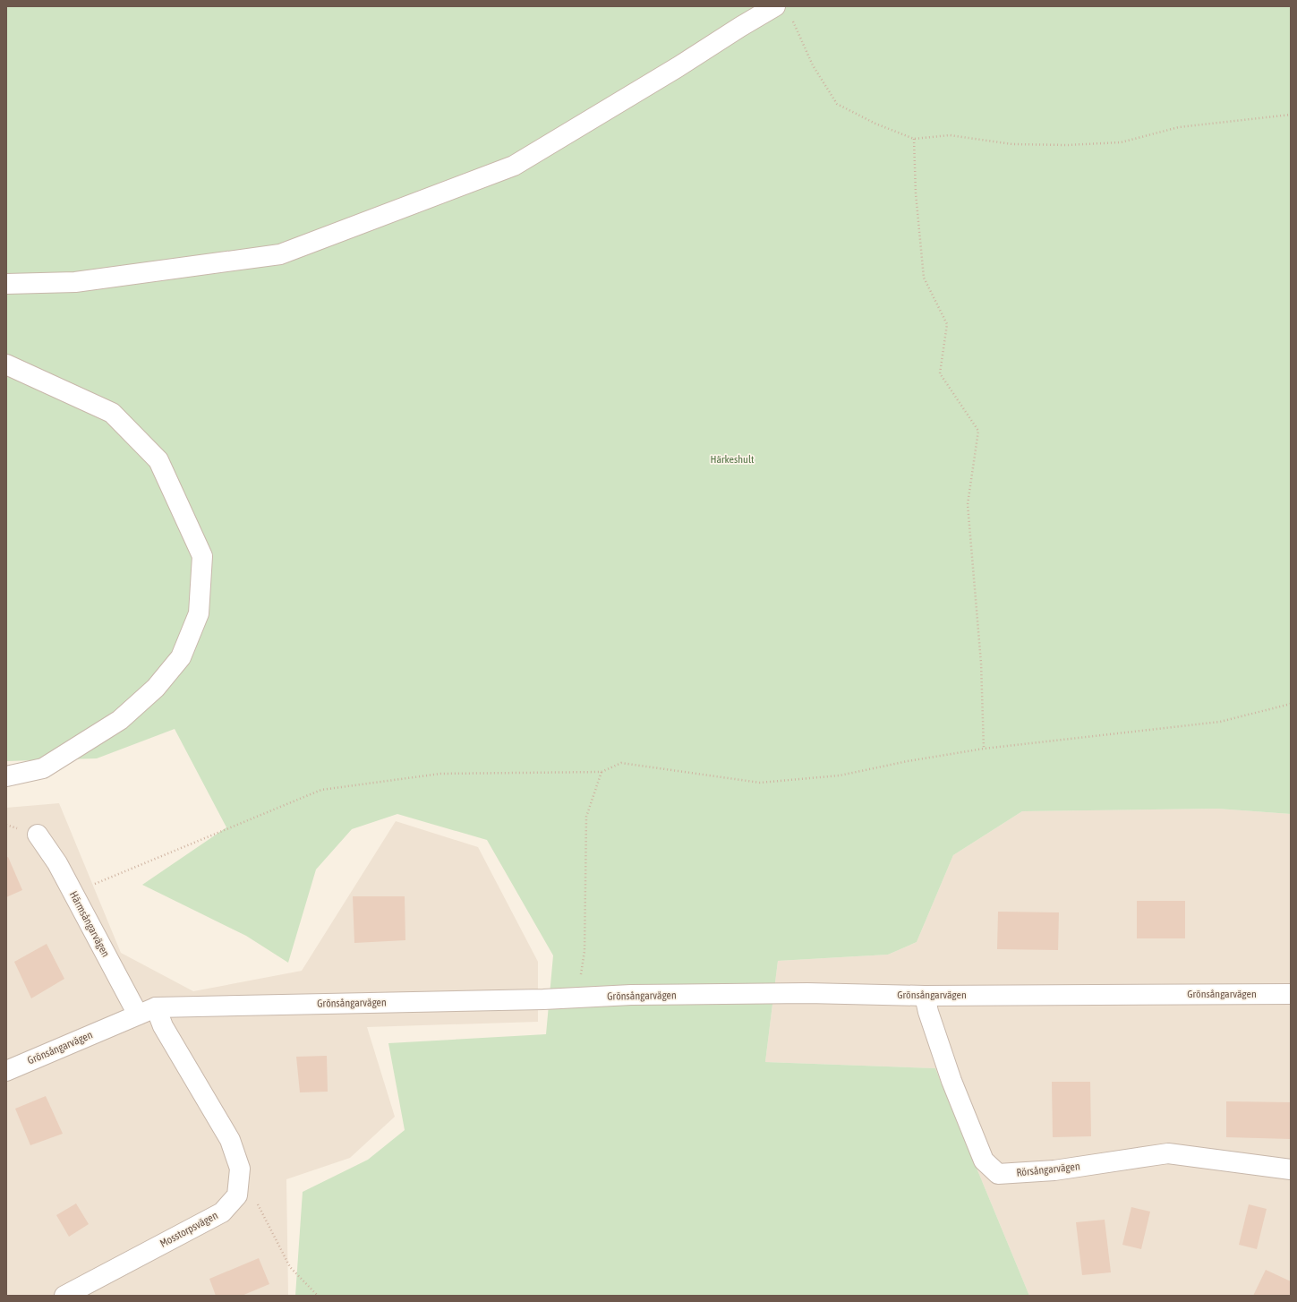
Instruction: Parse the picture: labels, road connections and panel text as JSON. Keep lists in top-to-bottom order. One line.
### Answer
{"streets":{"street":["Härmsångarvägen","Grönsångarvägen","Rörsångarvägen","Mosstorpsvägen"]},"crossings":[["Härmsångarvägen","Grönsångarvägen"],["Grönsångarvägen","Rörsångarvägen"],["Grönsångarvägen","Mosstorpsvägen"]],"parks":["Härkeshult"]}
